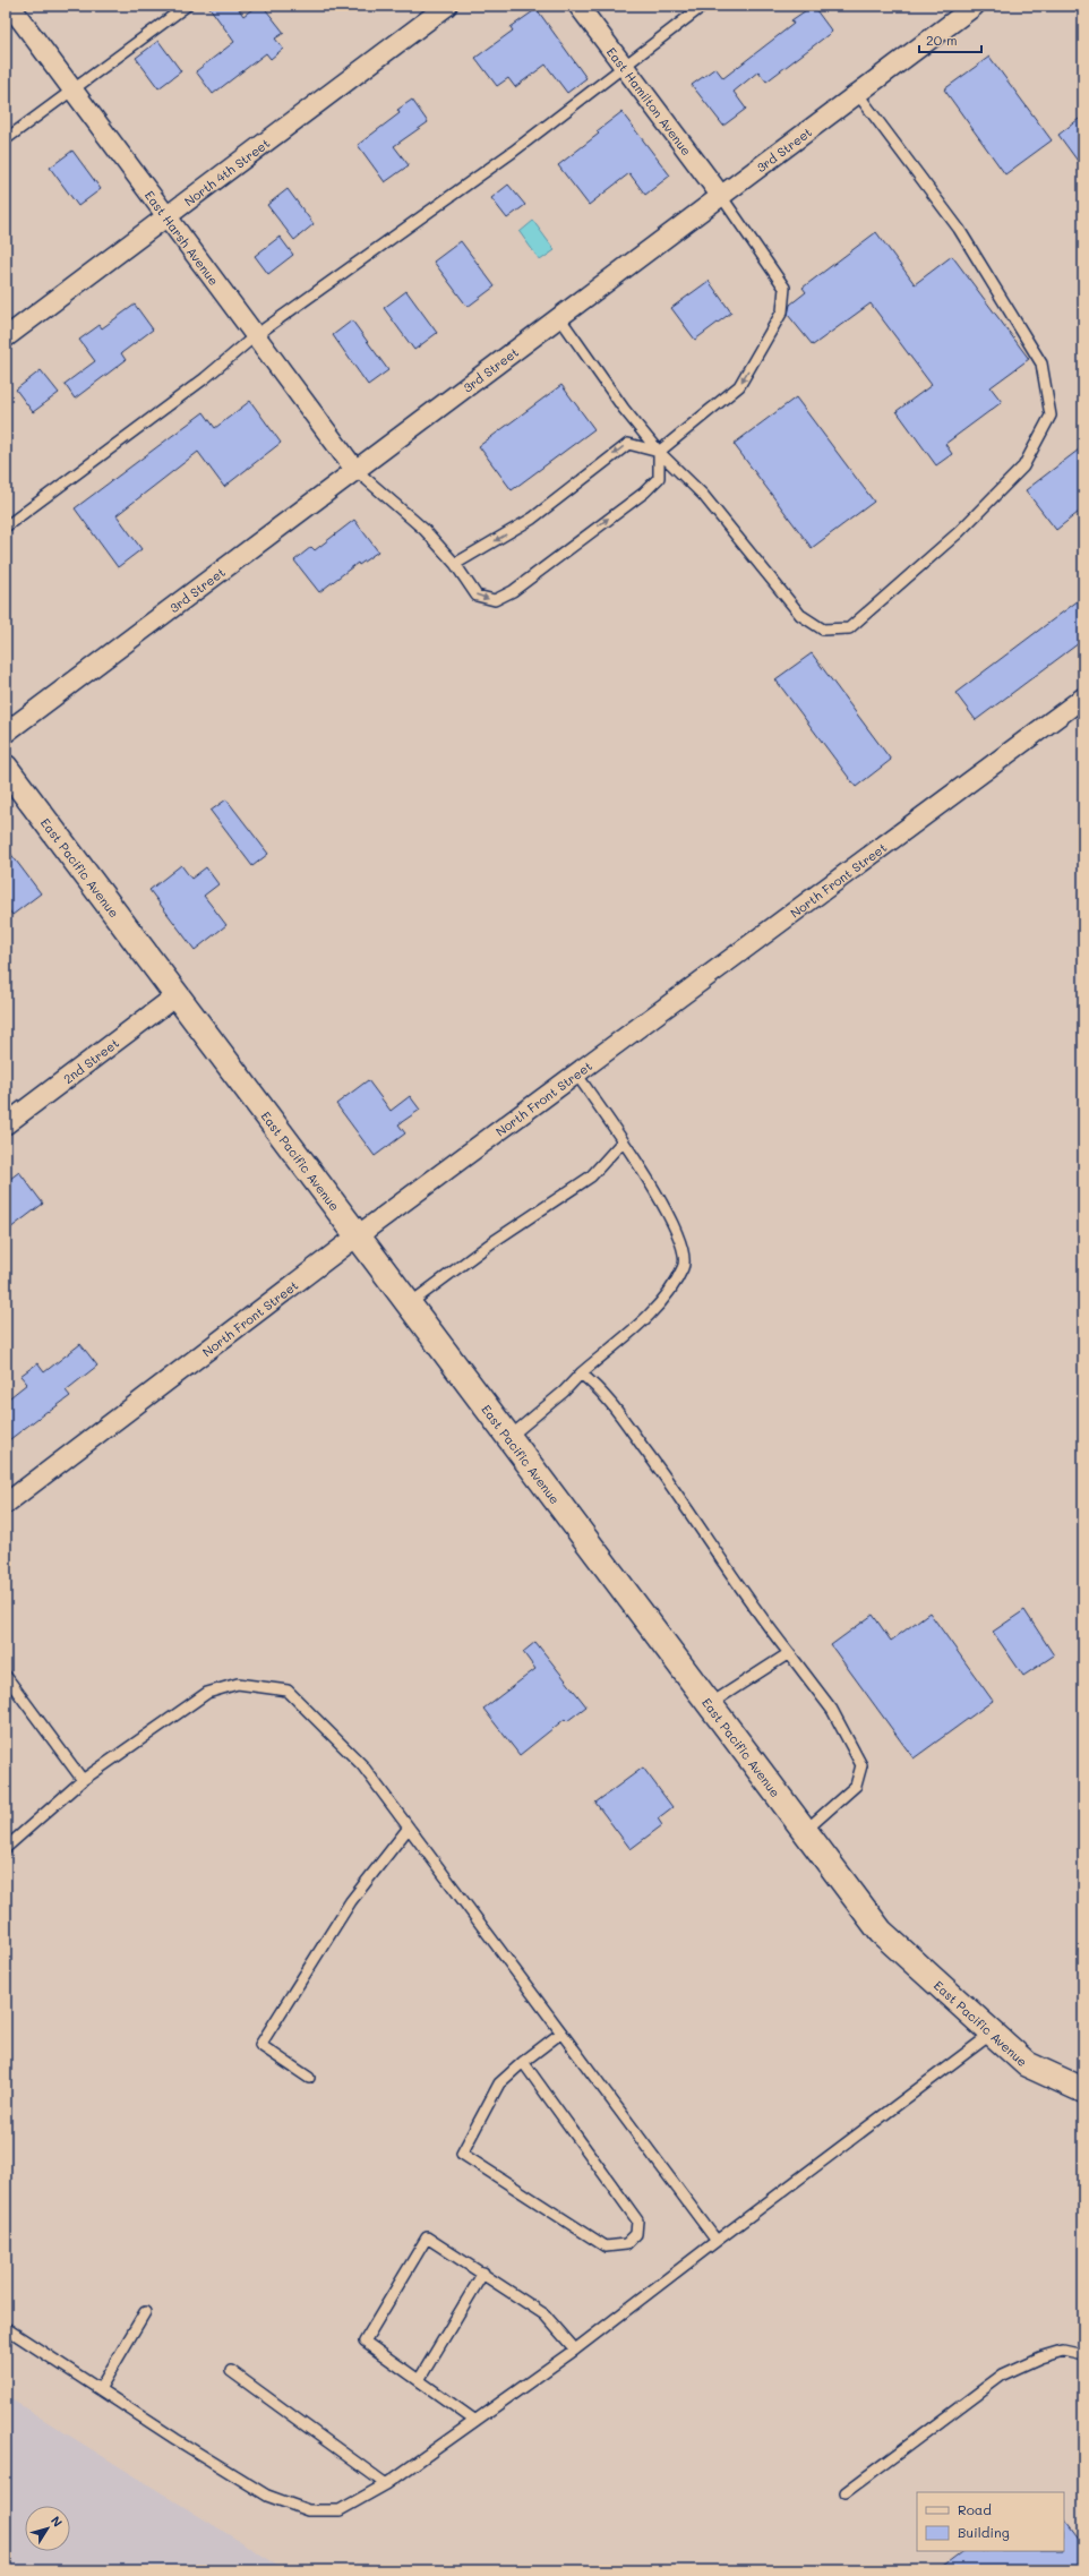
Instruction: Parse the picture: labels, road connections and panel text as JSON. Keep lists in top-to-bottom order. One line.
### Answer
{"streets":{"main road":["East Pacific Avenue"],"street":["East Hamilton Avenue","3rd Street","North 4th Street","East Harsh Avenue","North Front Street","2nd Street"]},"crossings":[["East Hamilton Avenue","3rd Street"],["3rd Street","East Harsh Avenue"],["North 4th Street","East Harsh Avenue"],["East Pacific Avenue","North Front Street"],["East Pacific Avenue","2nd Street"]],"legend":["Road","Building"],"scale_bar":"20 m","north":"top right"}
